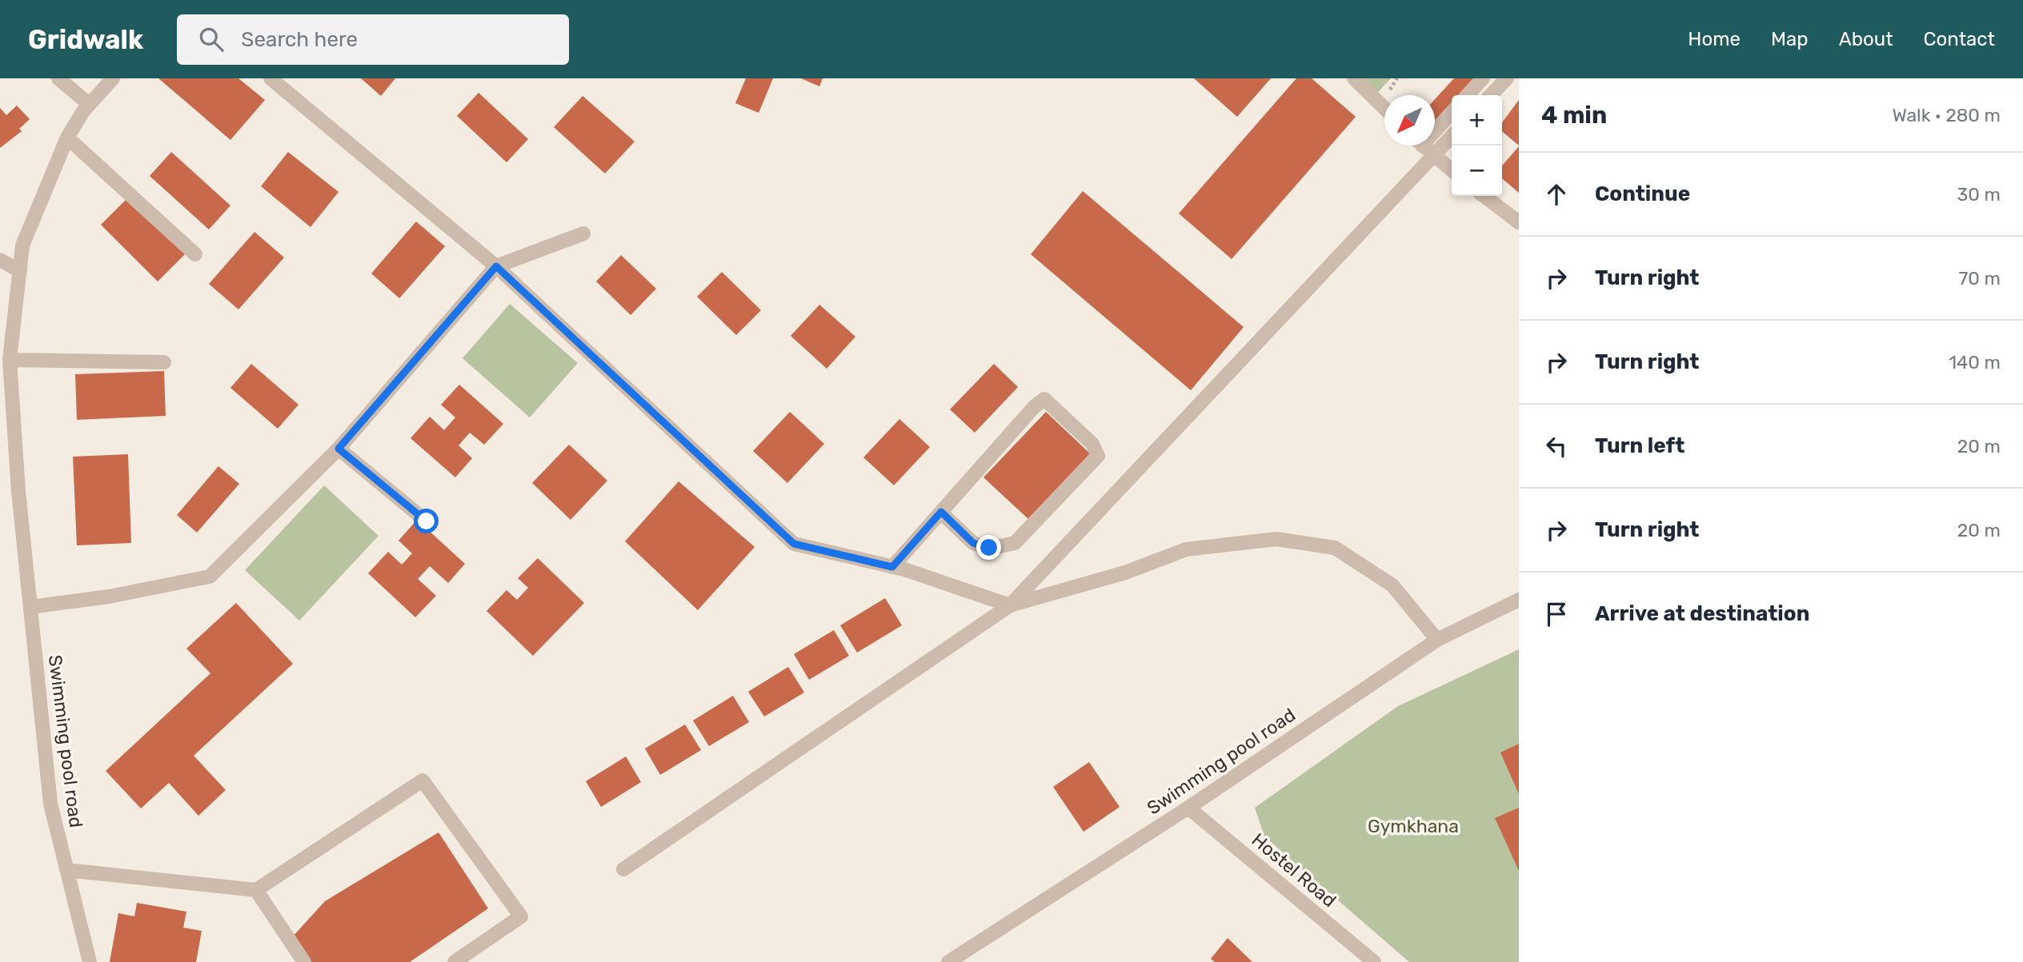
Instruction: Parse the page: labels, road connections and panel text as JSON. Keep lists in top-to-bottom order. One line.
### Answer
{"streets":{"lane":["Swimming pool road","Hostel Road"]},"crossings":[["Swimming pool road","Hostel Road"]],"parks":["Gymkhana"],"north":"bottom left","page":{"header":"Gridwalk","search":"Search here","nav":["Home","Map","About","Contact"],"heading":["4 min","Walk · 280 m"],"map_buttons":["+","−"],"list":[["Continue","30 m"],["Turn right","70 m"],["Turn right","140 m"],["Turn left","20 m"],["Turn right","20 m"],"Arrive at destination"]}}
